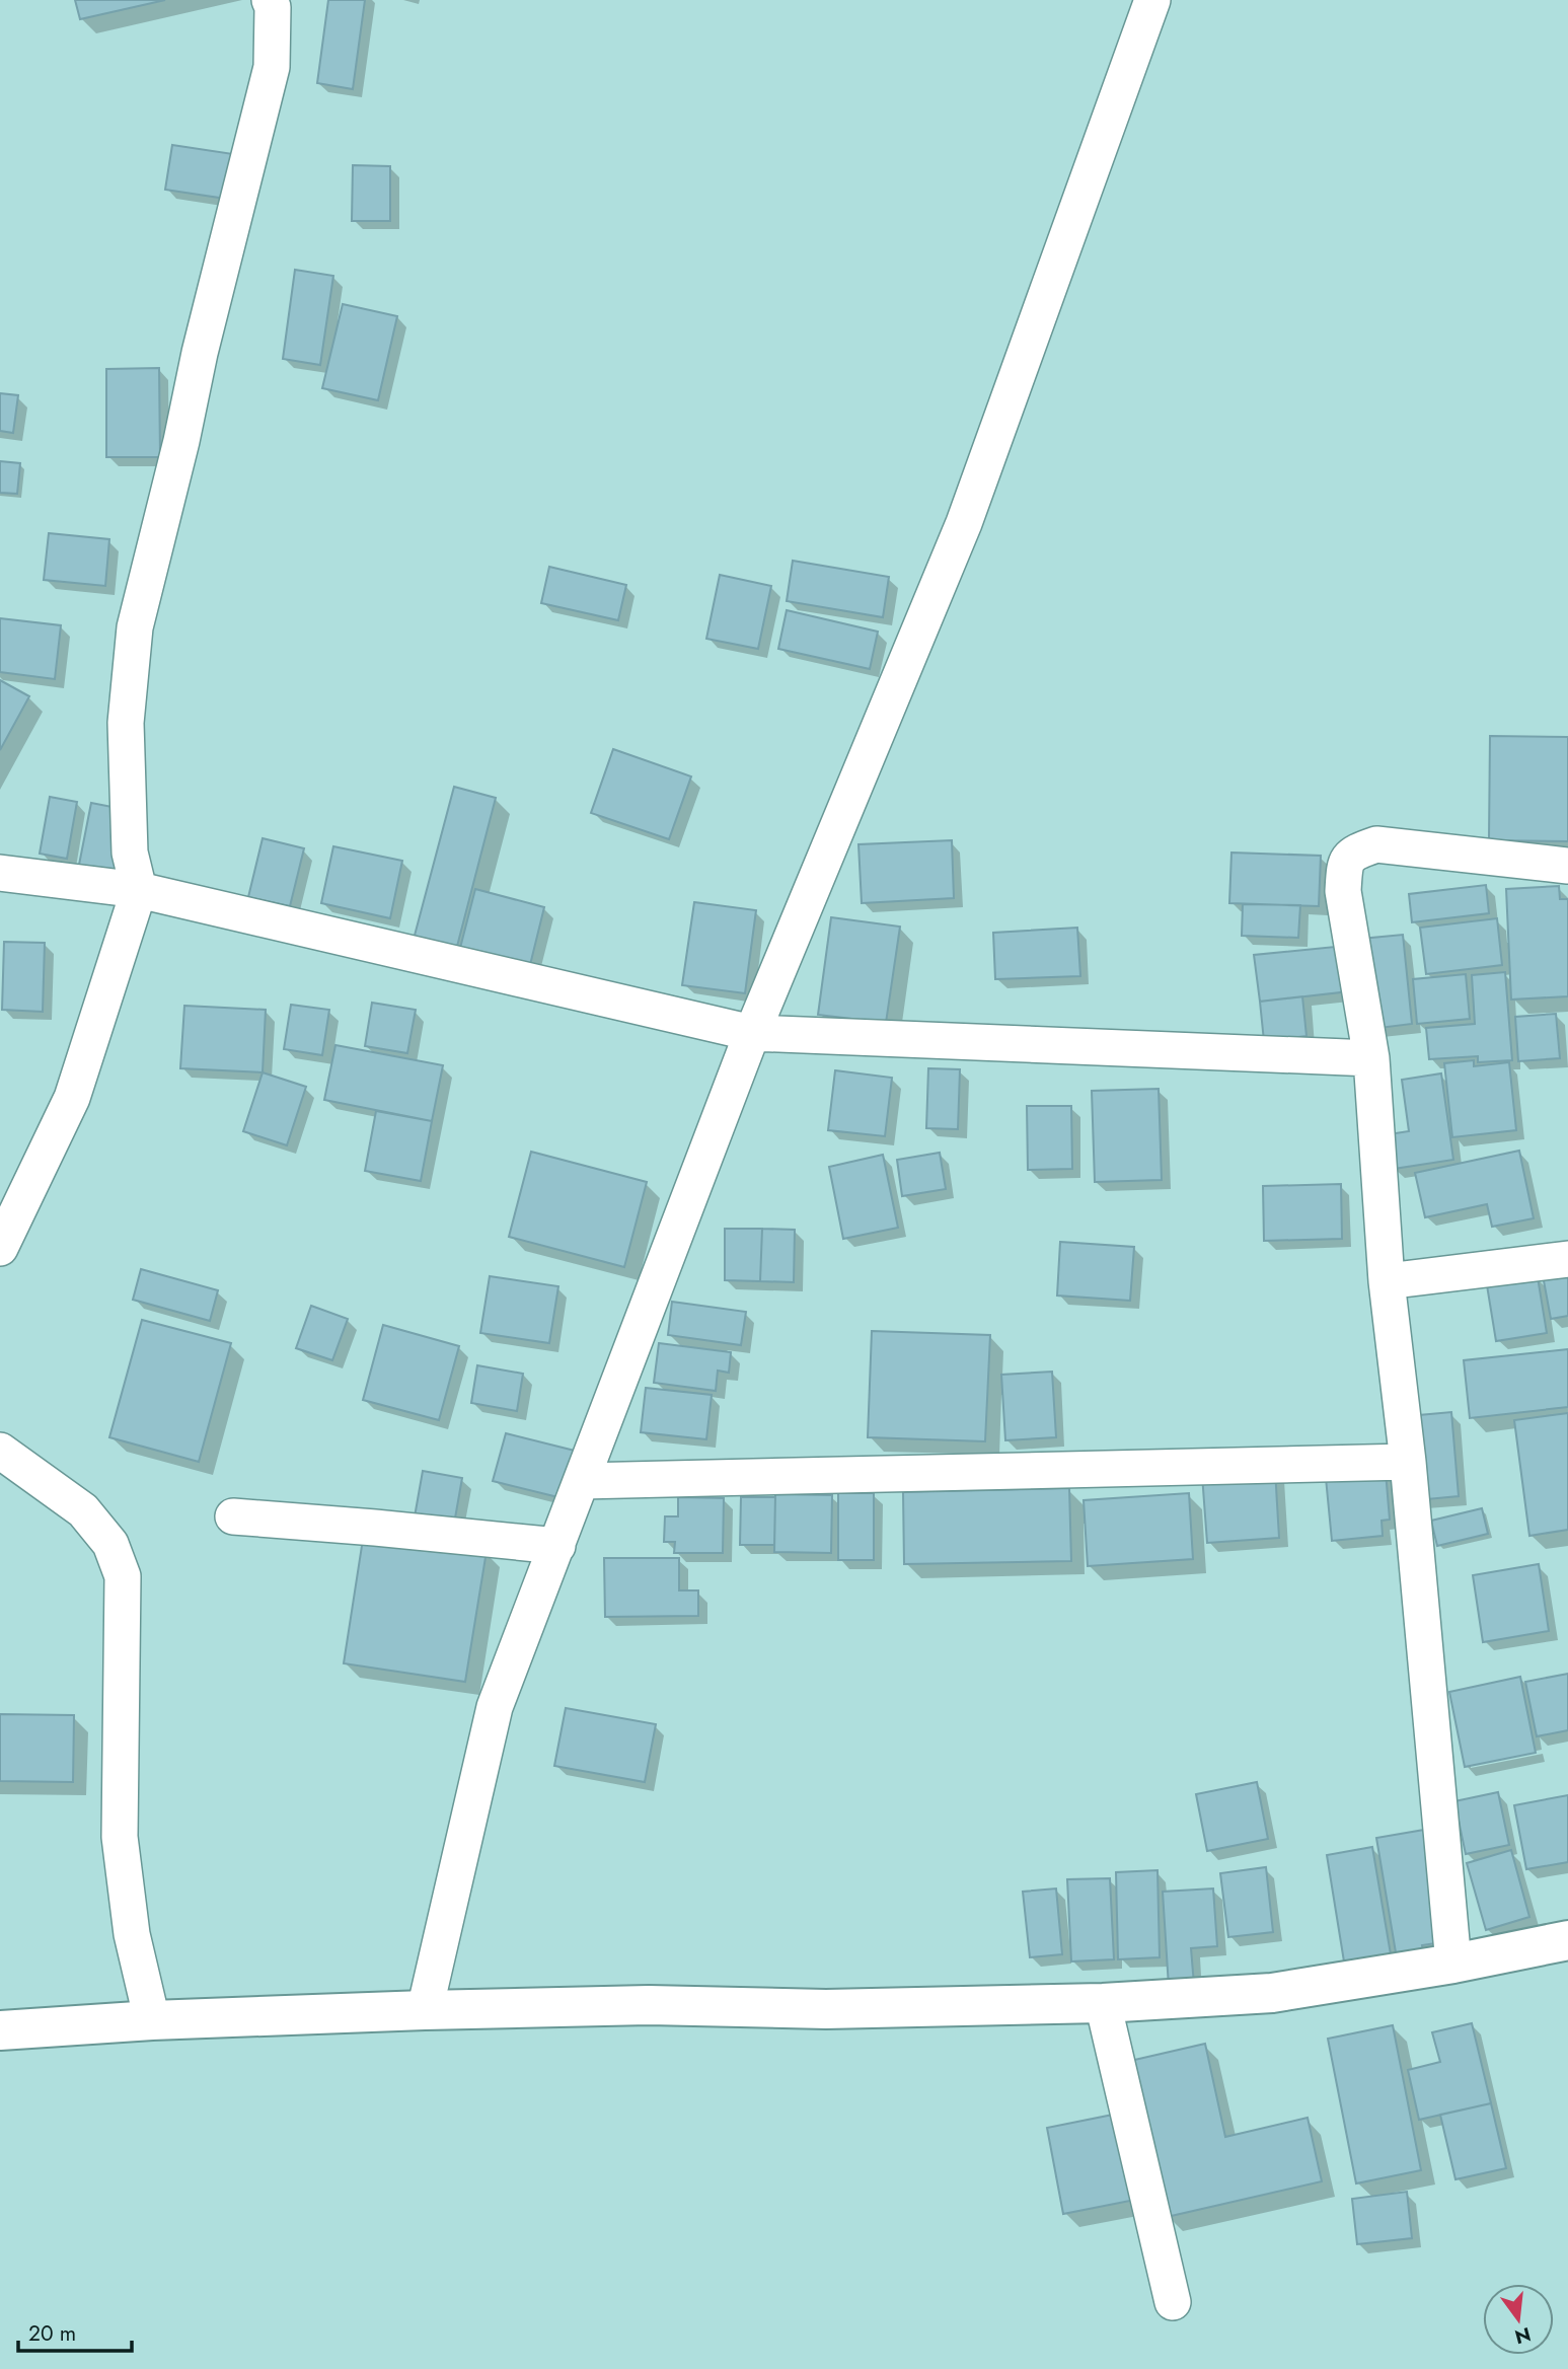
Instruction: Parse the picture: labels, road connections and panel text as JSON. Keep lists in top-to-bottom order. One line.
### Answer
{"scale_bar":"20 m","north":"bottom"}
